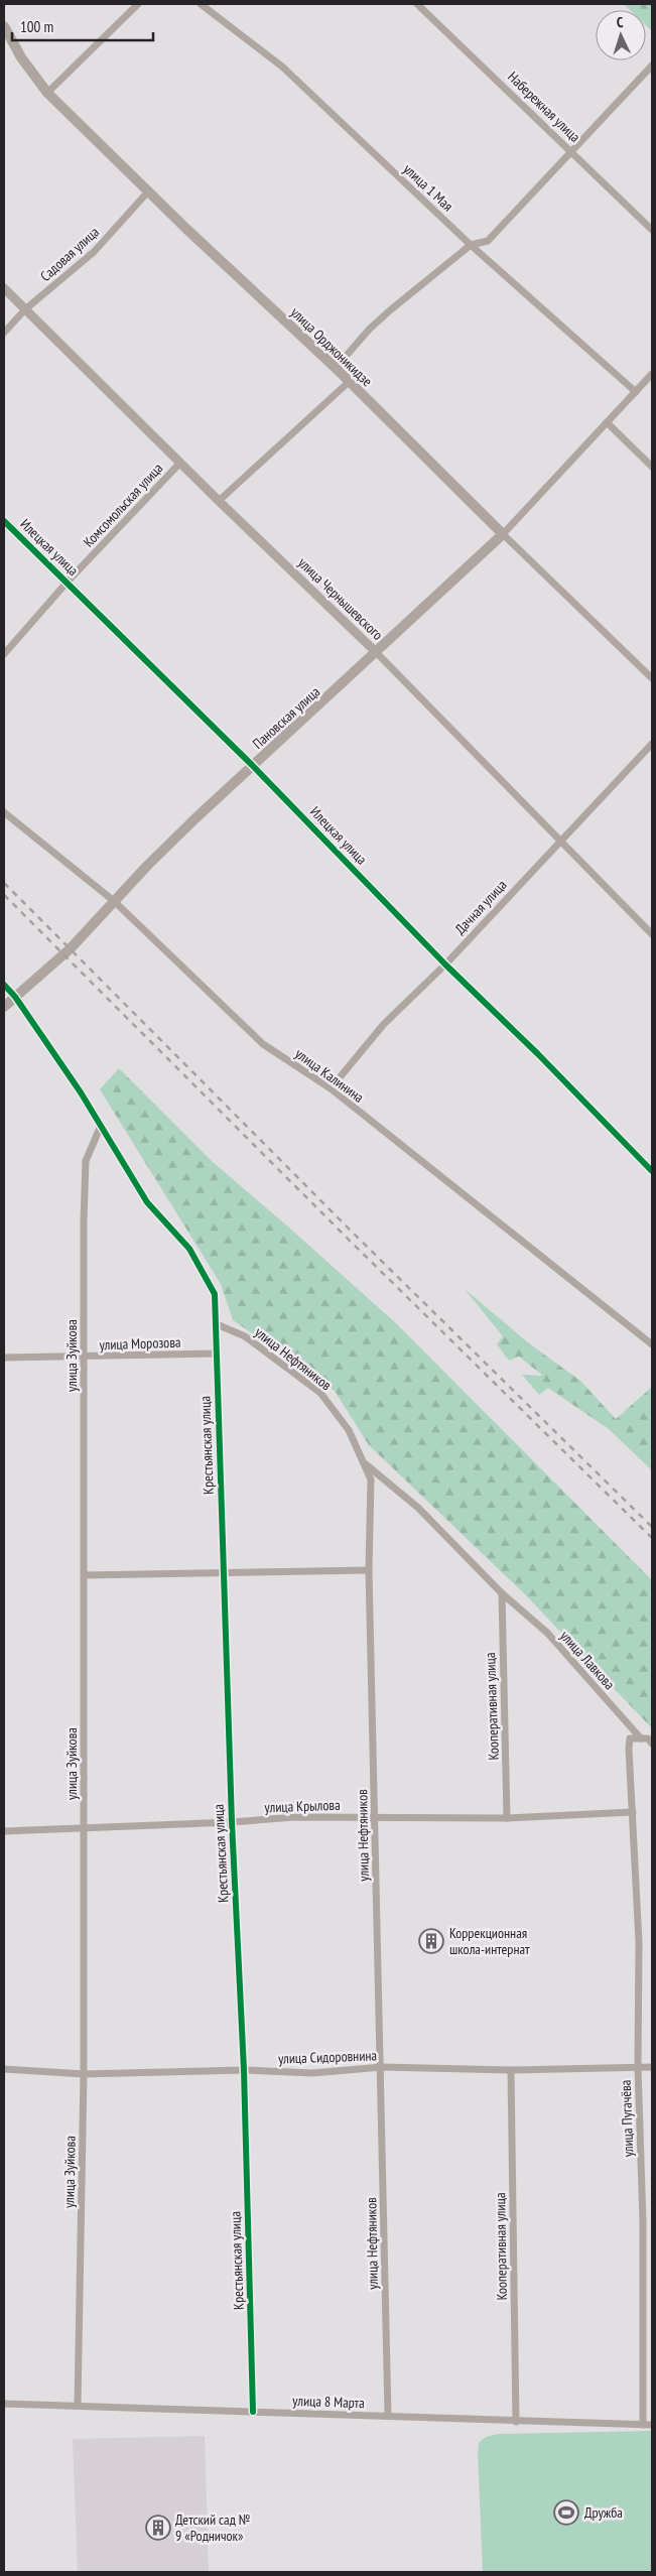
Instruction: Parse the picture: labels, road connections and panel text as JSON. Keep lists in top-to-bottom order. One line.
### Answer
{"streets":{"main road":["улица Орджоникидзе","Пановская улица"],"street":["Набережная улица","улица 1 Мая","Садовая улица","Комсомольская улица","Илецкая улица","улица Чернышевского","Дачная улица","улица Калинина","улица Морозова","улица Зуйкова","улица Нефтяников","Крестьянская улица","улица Лавкова","Кооперативная улица","улица Крылова","улица Сидоровнина","улица Пугачёва","улица 8 Марта"]},"crossings":[["Садовая улица","улица Орджоникидзе"],["Садовая улица","улица Чернышевского"],["улица Орджоникидзе","Пановская улица"],["Комсомольская улица","Илецкая улица"],["Комсомольская улица","улица Чернышевского"],["Илецкая улица","Пановская улица"],["Илецкая улица","Дачная улица"],["улица Чернышевского","Пановская улица"],["улица Чернышевского","Дачная улица"],["Пановская улица","улица Калинина"],["Дачная улица","улица Калинина"],["улица Морозова","улица Зуйкова"],["улица Морозова","Крестьянская улица"],["улица Зуйкова","Крестьянская улица"],["улица Зуйкова","улица Крылова"],["улица Зуйкова","улица Сидоровнина"],["улица Зуйкова","улица 8 Марта"],["улица Нефтяников","Крестьянская улица"],["улица Нефтяников","улица Лавкова"],["улица Нефтяников","улица Крылова"],["улица Нефтяников","улица Сидоровнина"],["улица Нефтяников","улица 8 Марта"],["Крестьянская улица","улица Крылова"],["Крестьянская улица","улица Сидоровнина"],["Крестьянская улица","улица 8 Марта"],["улица Лавкова","Кооперативная улица"],["улица Лавкова","улица Пугачёва"],["Кооперативная улица","улица Крылова"],["Кооперативная улица","улица Сидоровнина"],["Кооперативная улица","улица 8 Марта"],["улица Крылова","улица Пугачёва"],["улица Сидоровнина","улица Пугачёва"],["улица Пугачёва","улица 8 Марта"]],"places":{"building":["Коррекционная школа-интернат","Детский сад № 9 «Родничок»"],"sports":["Дружба"]},"scale_bar":"100 m","north":"top"}
